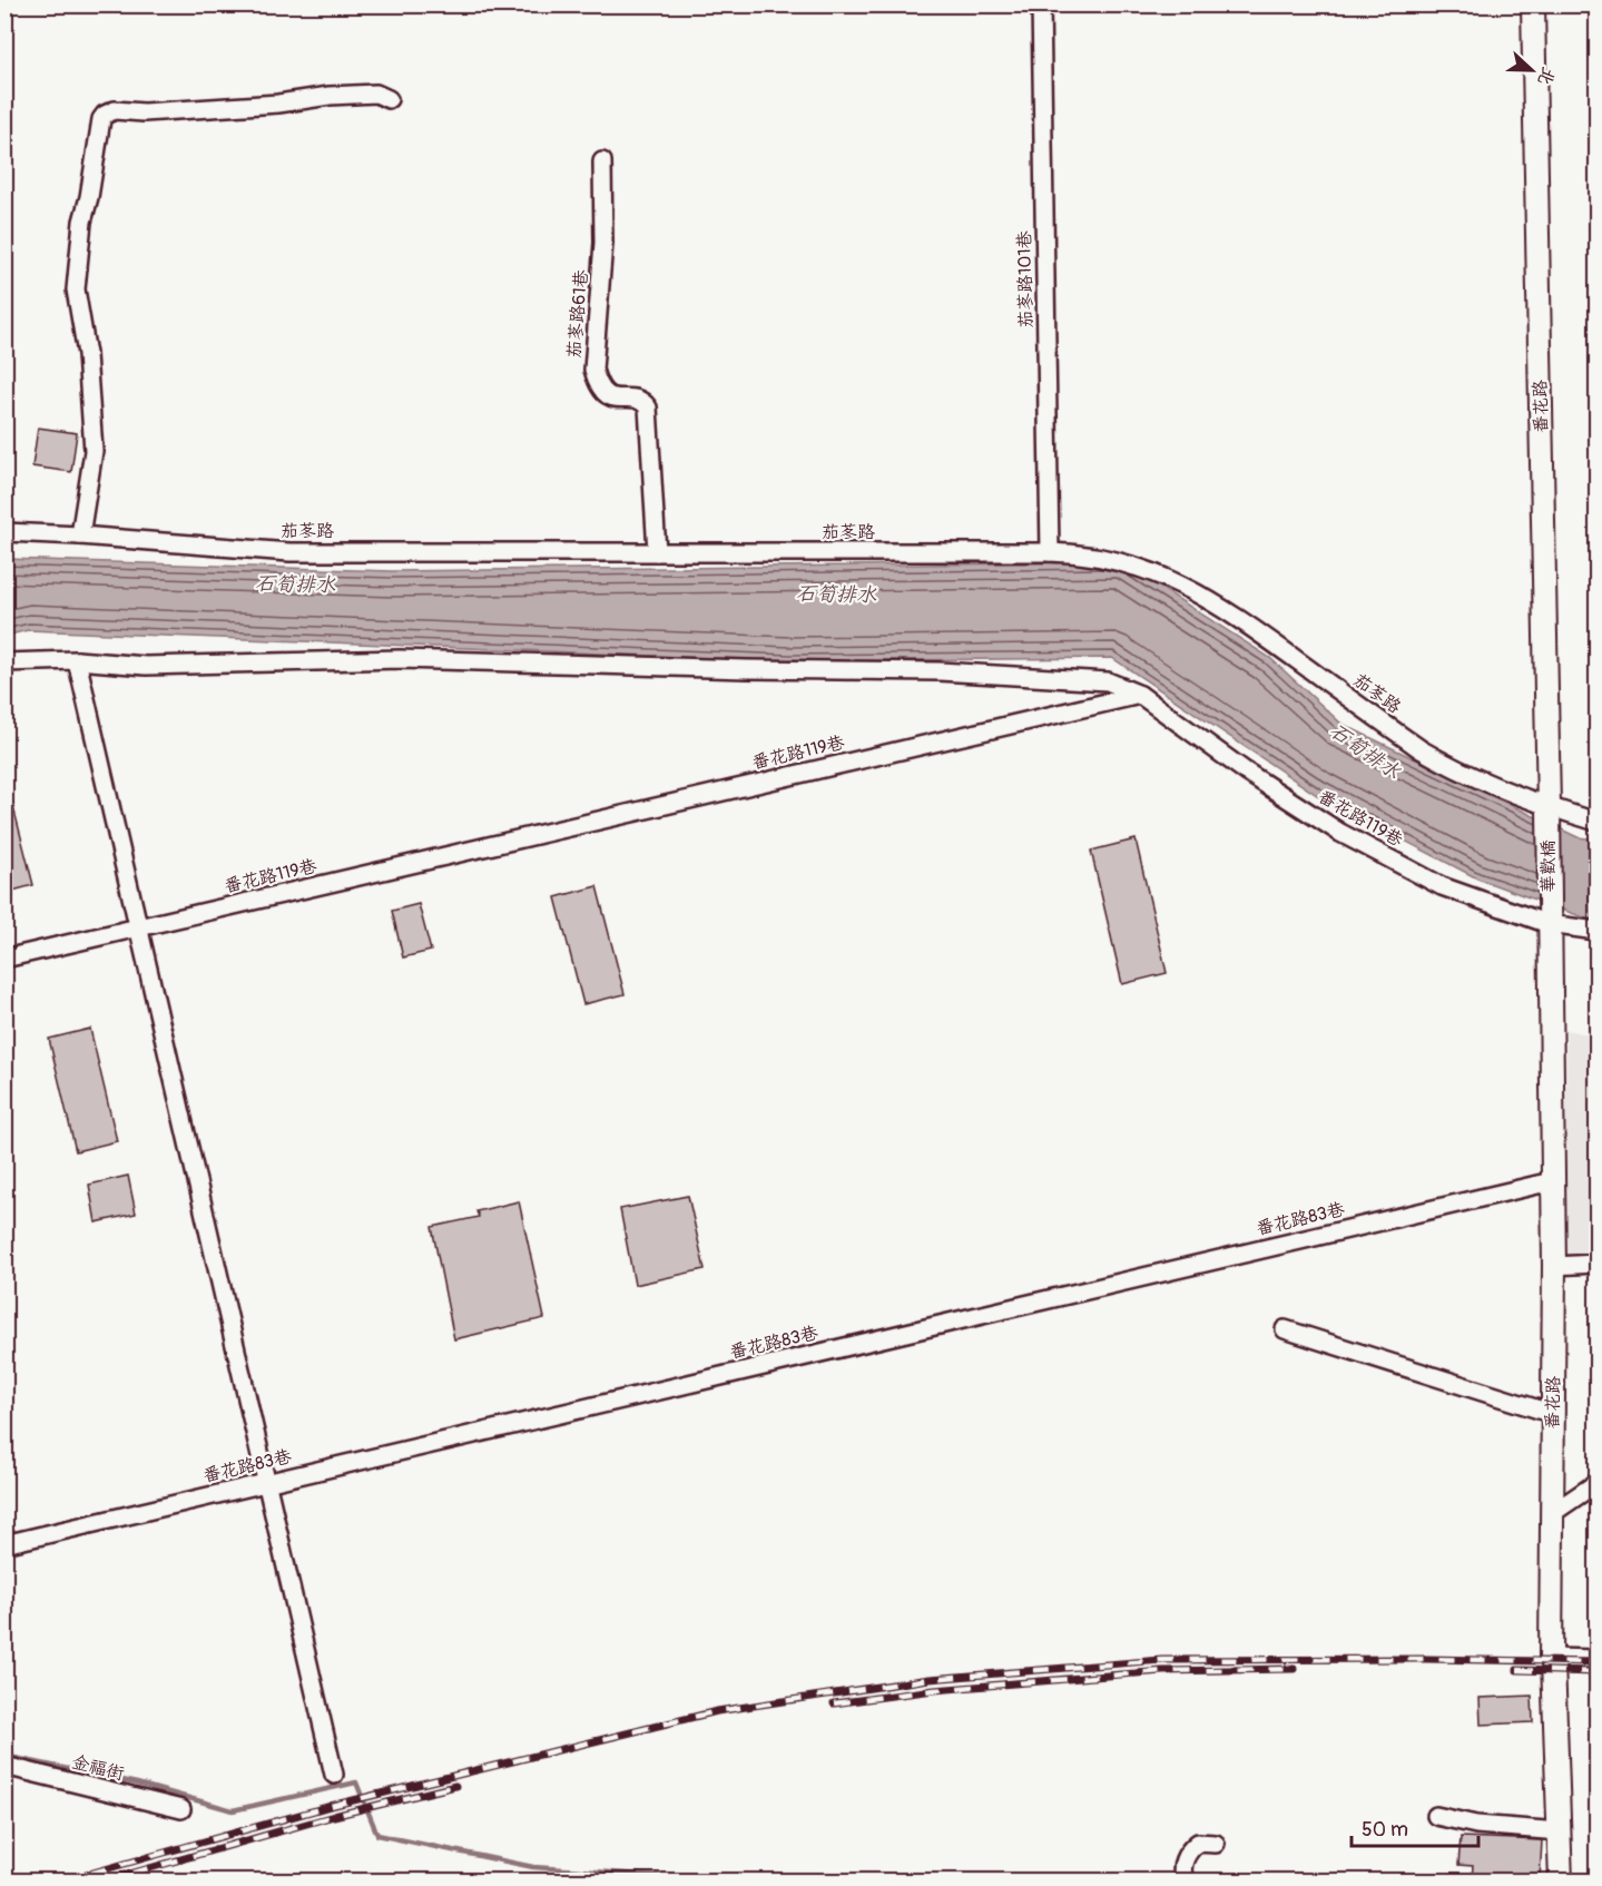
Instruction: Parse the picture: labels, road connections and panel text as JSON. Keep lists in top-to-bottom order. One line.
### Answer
{"streets":{"main road":["番花路","華歡橋"],"street":["茄苳路101巷","茄苳路61巷","茄苳路","番花路119巷","番花路83巷","金福街"]},"crossings":[["茄苳路101巷","茄苳路"],["茄苳路61巷","茄苳路"],["番花路","茄苳路"],["番花路","番花路119巷"],["番花路","華歡橋"],["番花路","番花路83巷"],["茄苳路","華歡橋"],["番花路119巷","華歡橋"]],"water":["石筍排水"],"scale_bar":"50 m","north":"right"}
